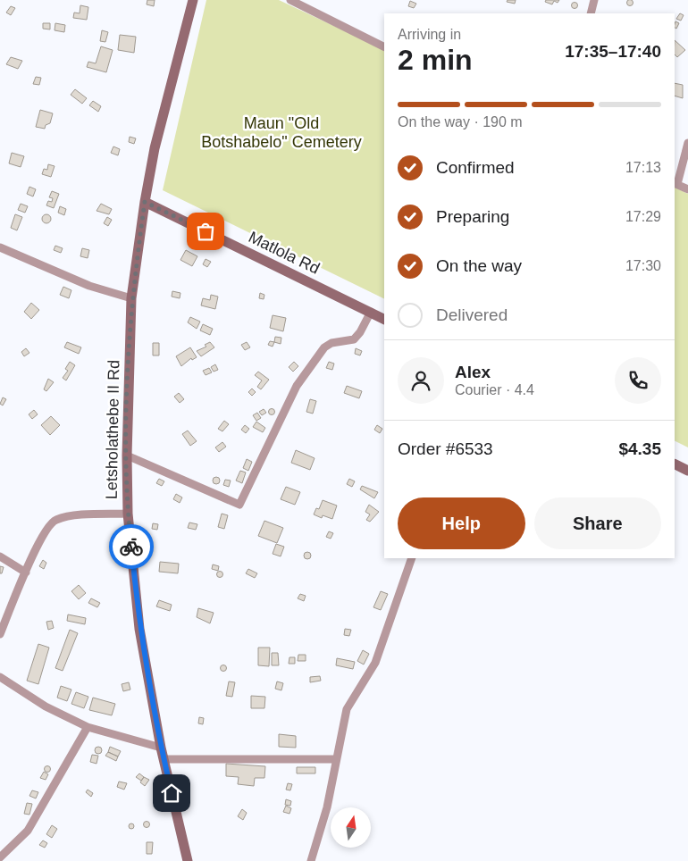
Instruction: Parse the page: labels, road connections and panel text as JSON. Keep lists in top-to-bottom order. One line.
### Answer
{"streets":{"street":["Matlola Rd","Letsholathebe II Rd"]},"crossings":[["Matlola Rd","Letsholathebe II Rd"]],"parks":["Maun \"Old Botshabelo\" Cemetery"],"north":"top","page":{"heading":["2 min","Arriving in","17:35–17:40"],"panel":["Alex","Courier · 4.4","Order #6533","$4.35"],"bar":"On the way · 190 m","list":[["Confirmed","17:13"],["Preparing","17:29"],["On the way","17:30"],"Delivered"],"buttons":["Help","Share"]}}
